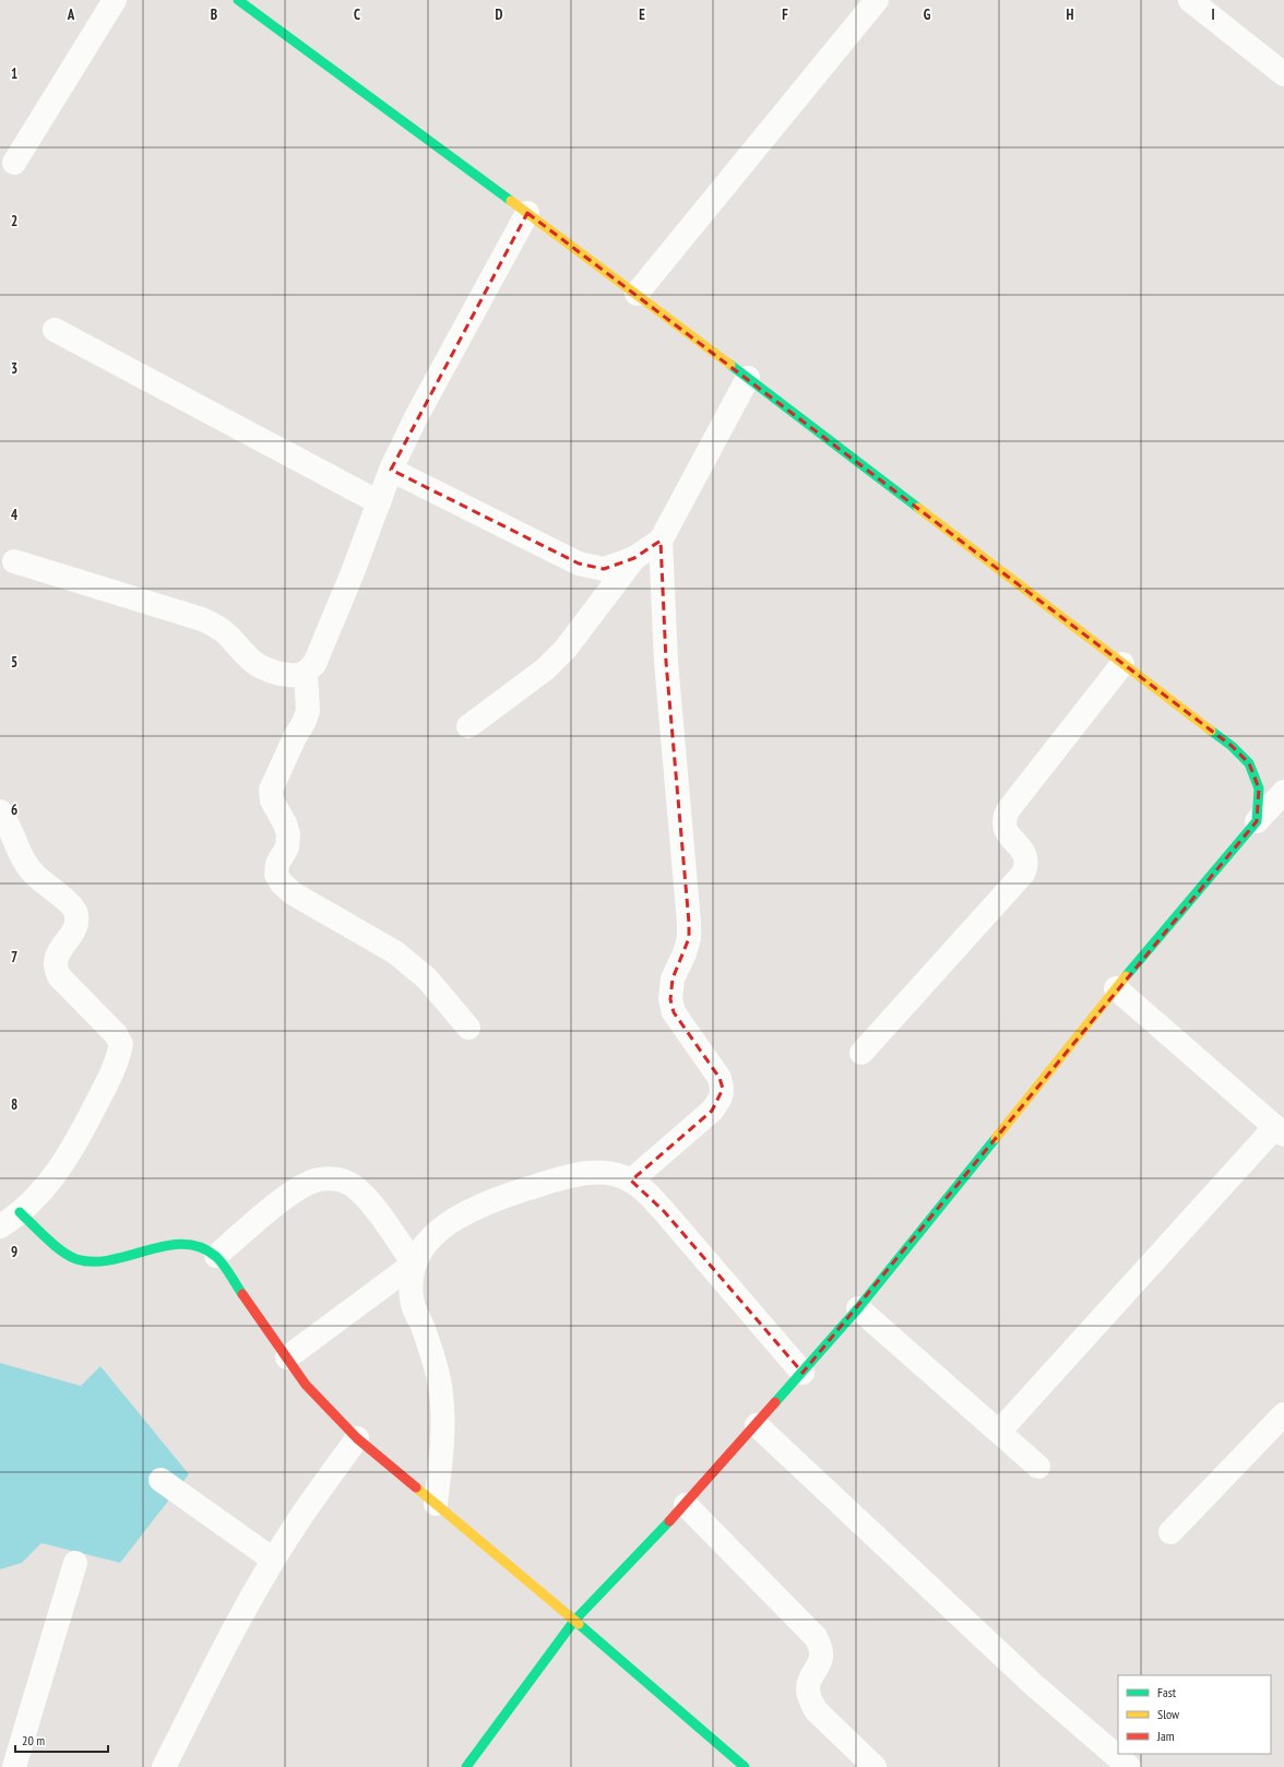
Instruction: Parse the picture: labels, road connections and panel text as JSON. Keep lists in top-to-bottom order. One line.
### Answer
{"legend":["Fast","Slow","Jam"],"scale_bar":"20 m","grid":{"columns":["A","B","C","D","E","F","G","H","I"],"rows":["1","2","3","4","5","6","7","8","9"]}}
